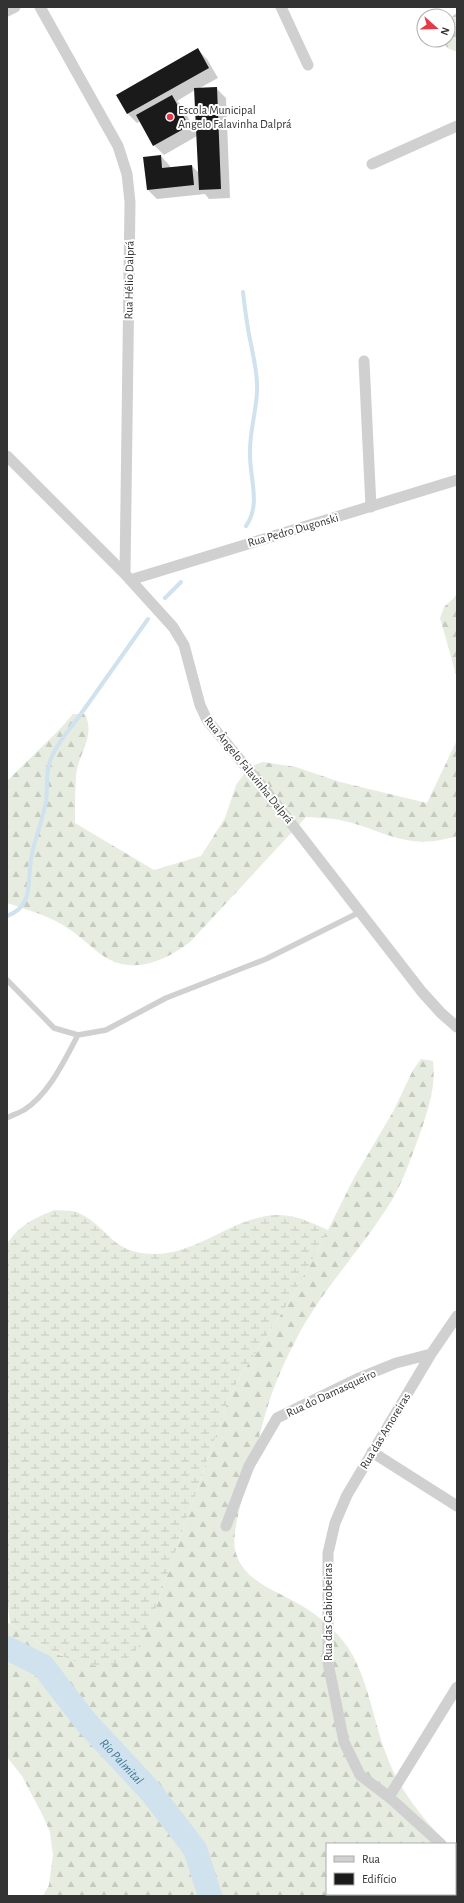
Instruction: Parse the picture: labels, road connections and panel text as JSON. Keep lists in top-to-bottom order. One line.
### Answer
{"streets":{"street":["Rua Hélio Dalprá","Rua Pedro Dugonski","Rua Ângelo Falavinha Dalprá","Rua do Damasqueiro","Rua das Amoreiras","Rua das Gabirobeiras"]},"crossings":[["Rua Hélio Dalprá","Rua Pedro Dugonski"],["Rua Hélio Dalprá","Rua Ângelo Falavinha Dalprá"],["Rua Pedro Dugonski","Rua Ângelo Falavinha Dalprá"],["Rua do Damasqueiro","Rua das Amoreiras"],["Rua das Amoreiras","Rua das Gabirobeiras"]],"water":["Rio Palmital"],"places":["Escola Municipal Angelo Falavinha Dalprá"],"legend":["Rua","Edifício"],"north":"right"}
